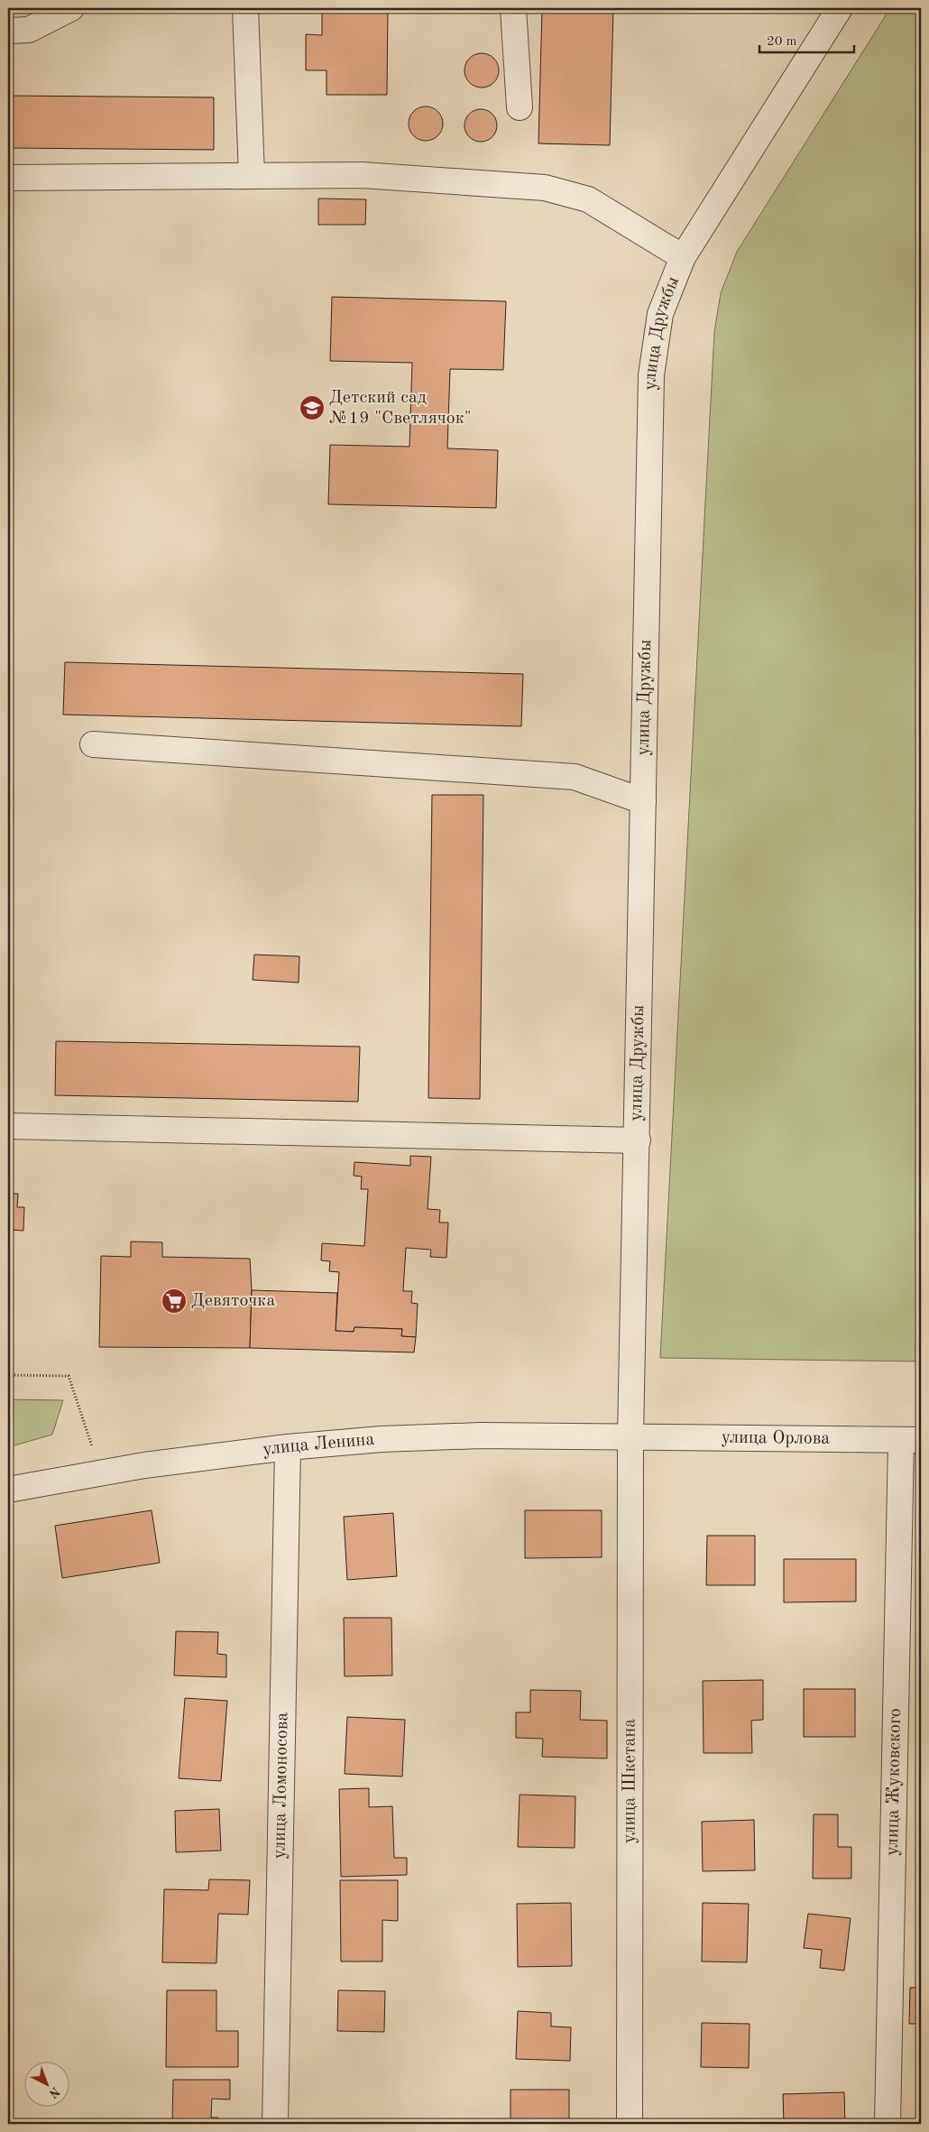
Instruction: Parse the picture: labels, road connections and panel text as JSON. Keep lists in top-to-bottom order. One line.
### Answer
{"streets":{"street":["улица Дружбы","улица Орлова","улица Ленина","улица Шкетана","улица Жуковского","улица Ломоносова"]},"crossings":[["улица Дружбы","улица Орлова"],["улица Дружбы","улица Ленина"],["улица Дружбы","улица Шкетана"],["улица Орлова","улица Ленина"],["улица Орлова","улица Шкетана"],["улица Орлова","улица Жуковского"],["улица Ленина","улица Шкетана"],["улица Ленина","улица Ломоносова"]],"places":{"school or university":["Детский сад №19 \"Светлячок\""],"supermarket":["Девяточка"]},"scale_bar":"20 m","north":"bottom right"}
